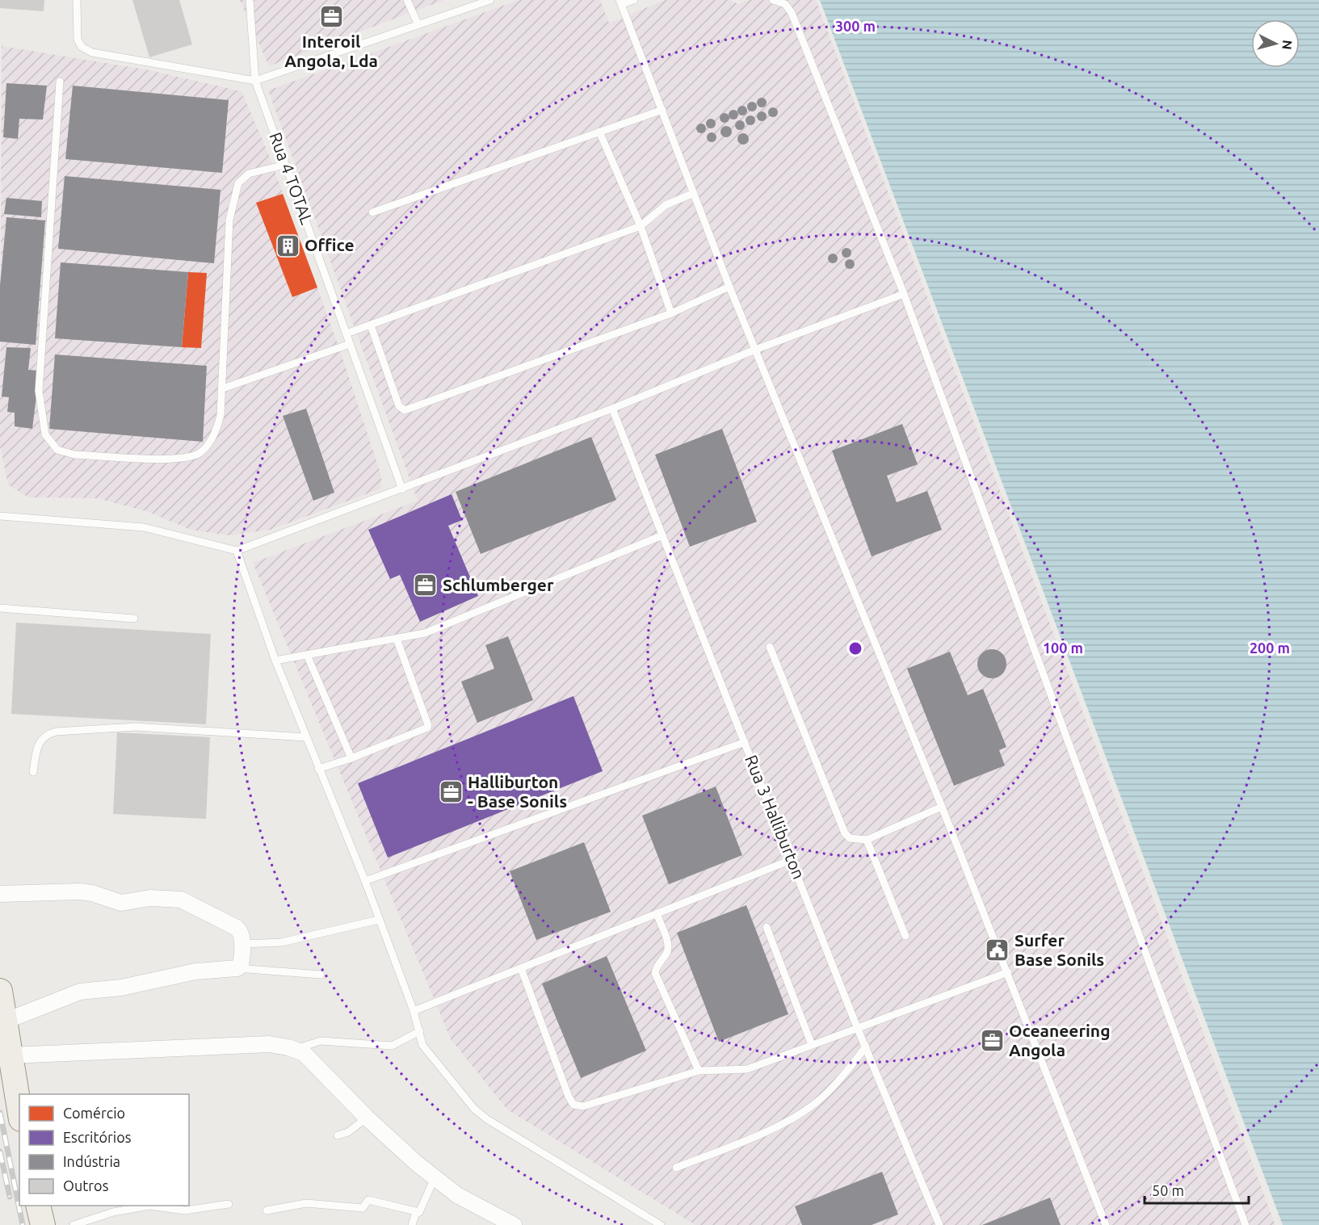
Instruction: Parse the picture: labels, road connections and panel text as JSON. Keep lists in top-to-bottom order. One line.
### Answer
{"streets":{"lane":["Rua 4 TOTAL","Rua 3 Halliburton"]},"places":{"office":["Interoil Angola, Lda","Schlumberger","Halliburton - Base Sonils","Oceaneering Angola"],"building":["Office"],"public building":["Surfer Base Sonils"]},"legend":["Comércio","Escritórios","Indústria","Outros"],"scale_bar":"50 m","north":"right","rings":["300 m","100 m","200 m"]}
